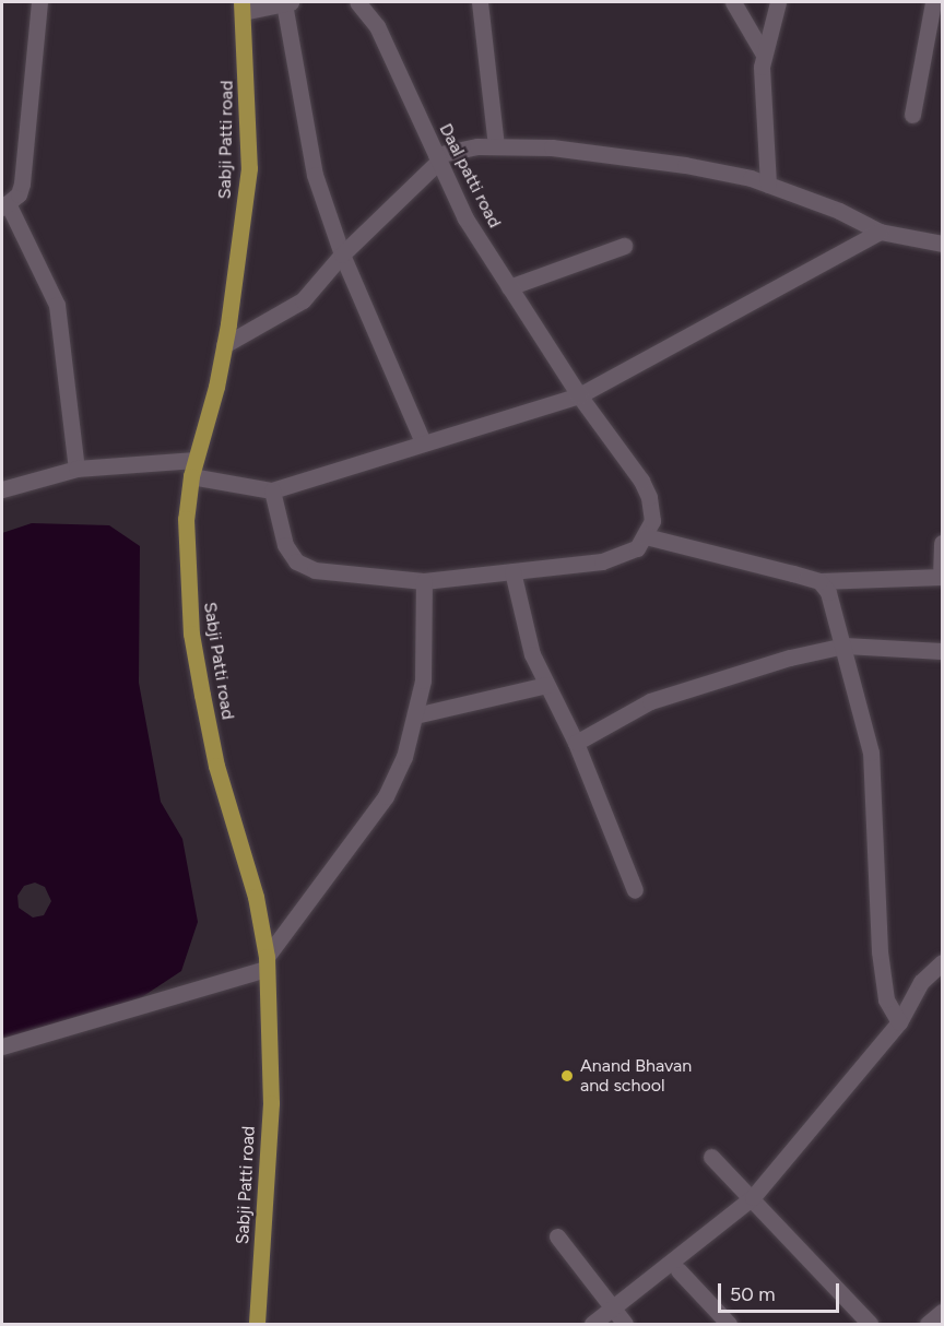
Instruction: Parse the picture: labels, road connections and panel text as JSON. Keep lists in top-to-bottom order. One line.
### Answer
{"streets":{"main road":["Sabji Patti road"],"street":["Daal patti road"]},"places":["Anand Bhavan and school"],"scale_bar":"50 m"}
